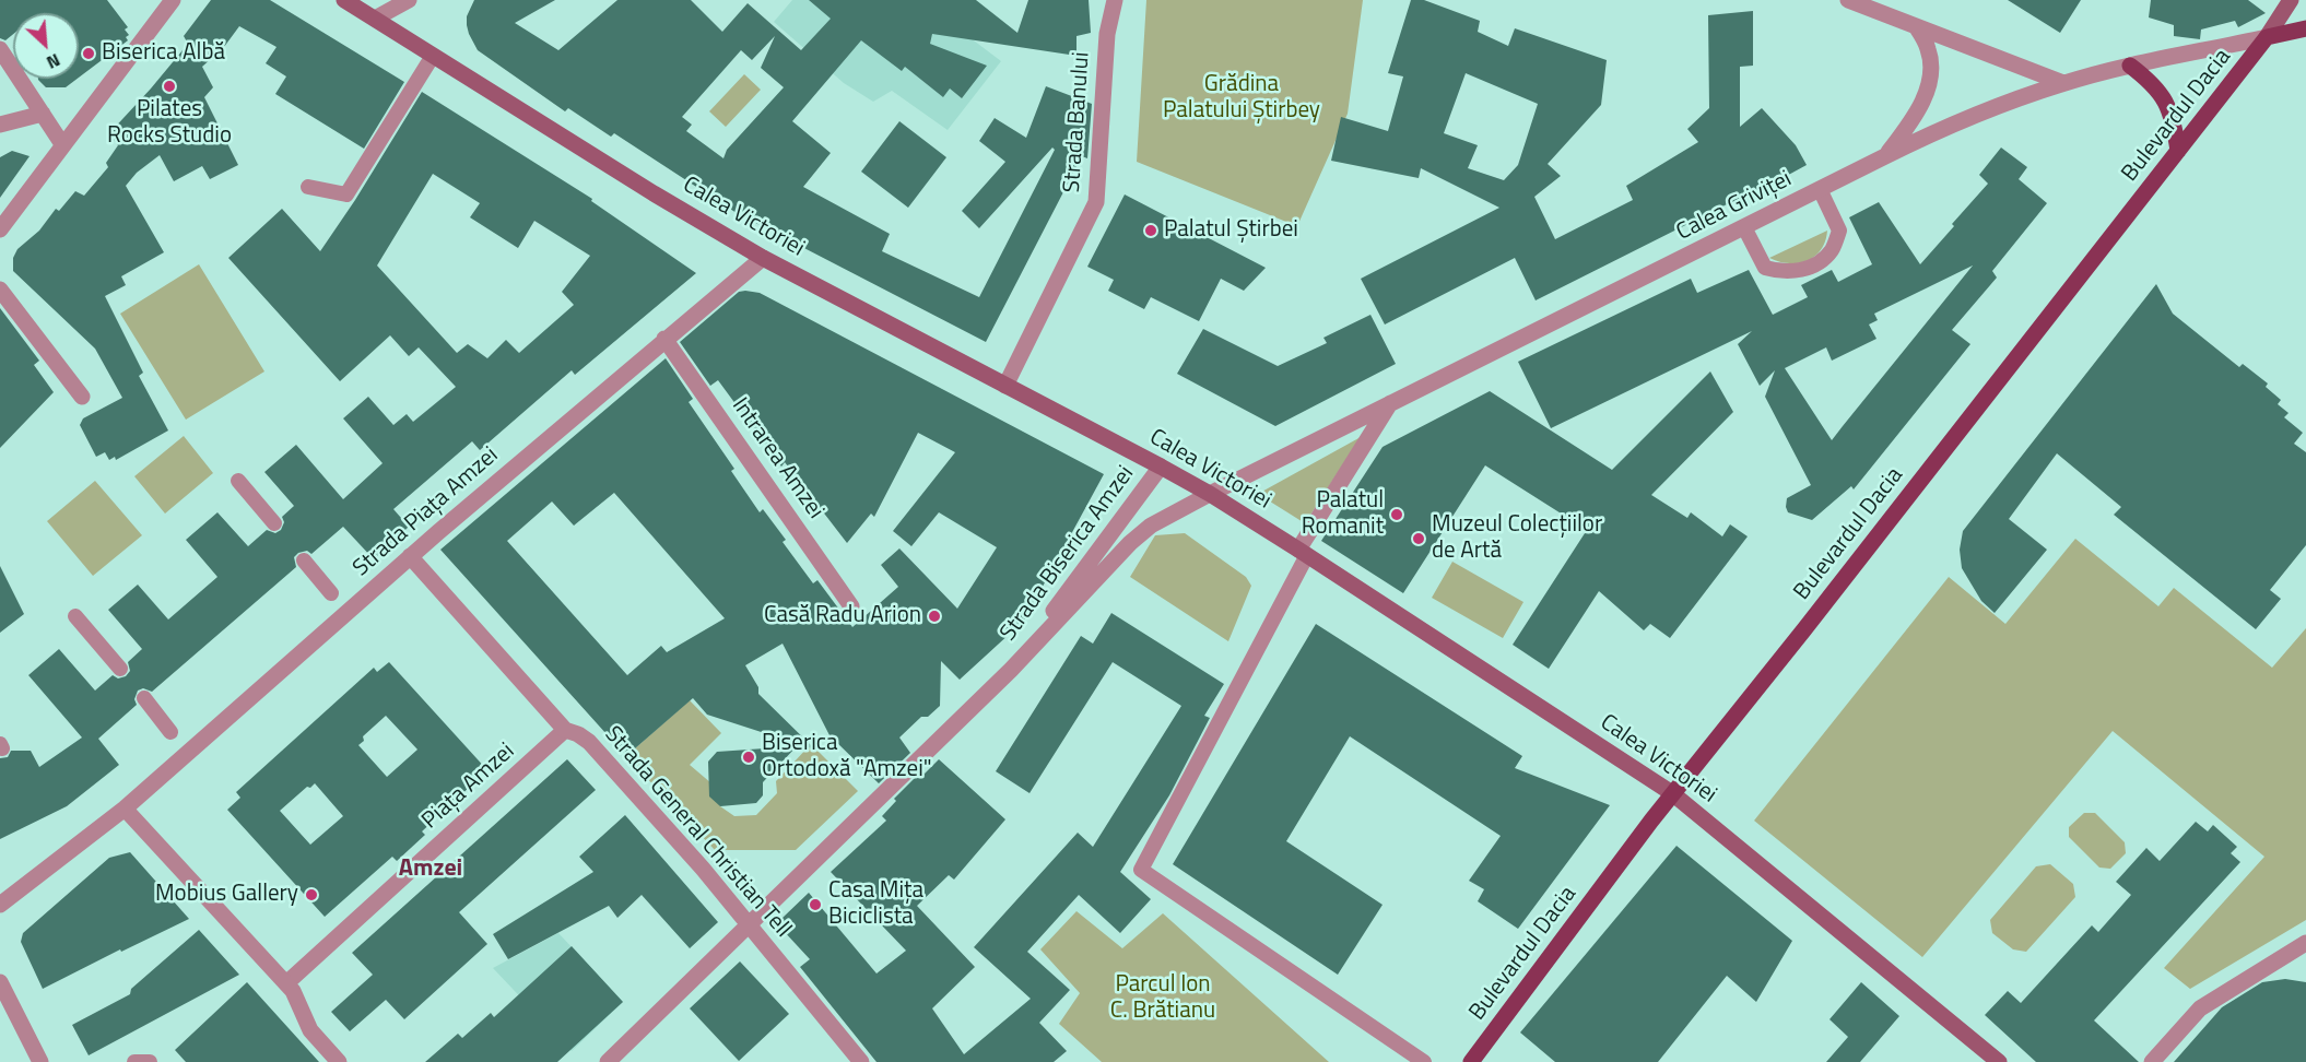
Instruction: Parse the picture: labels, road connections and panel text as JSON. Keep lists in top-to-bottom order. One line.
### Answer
{"streets":{"main road":["Bulevardul Dacia","Calea Griviței","Calea Victoriei"],"street":["Strada Banului","Intrarea Amzei","Strada Piața Amzei","Strada Biserica Amzei","Piața Amzei","Strada General Christian Tell"]},"crossings":[["Bulevardul Dacia","Calea Griviței"],["Bulevardul Dacia","Calea Victoriei"],["Strada Banului","Calea Victoriei"],["Calea Griviței","Calea Victoriei"],["Calea Griviței","Strada Biserica Amzei"],["Calea Victoriei","Strada Piața Amzei"],["Calea Victoriei","Strada Biserica Amzei"],["Intrarea Amzei","Strada Piața Amzei"],["Strada Piața Amzei","Strada General Christian Tell"],["Strada Biserica Amzei","Strada General Christian Tell"],["Piața Amzei","Strada General Christian Tell"]],"districts":["Amzei"],"parks":["Grădina Palatului Știrbey","Parcul Ion C. Brătianu"],"places":["Biserica Albă","Pilates Rocks Studio","Palatul Știrbei","Palatul Romanit","Muzeul Colecțiilor de Artă","Casă Radu Arion","Biserica Ortodoxă \"Amzei\"","Mobius Gallery","Casa Mița Biciclista"],"north":"bottom right"}
